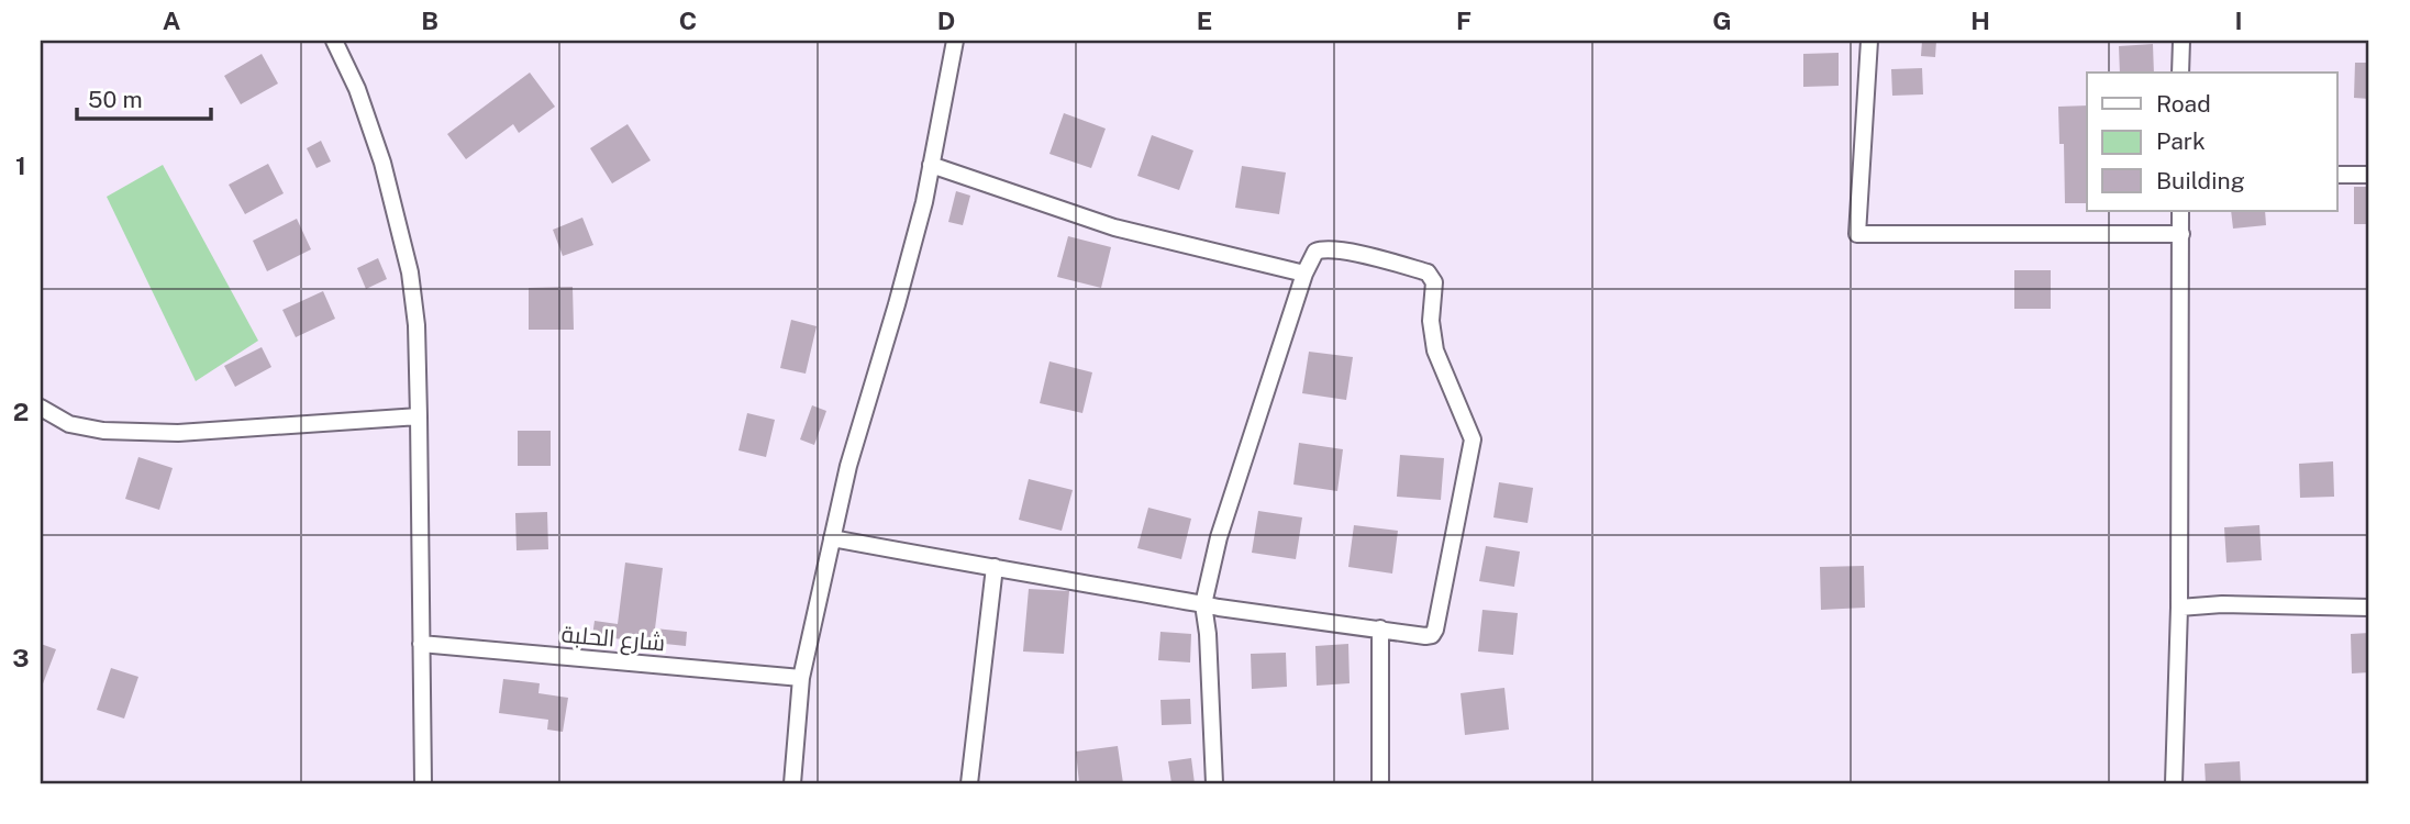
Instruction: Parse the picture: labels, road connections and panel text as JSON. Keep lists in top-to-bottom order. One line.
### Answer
{"streets":{"street":["شارع الحلبة"]},"legend":["Road","Park","Building"],"scale_bar":"50 m","grid":{"columns":["A","B","C","D","E","F","G","H","I"],"rows":["1","2","3"]}}
